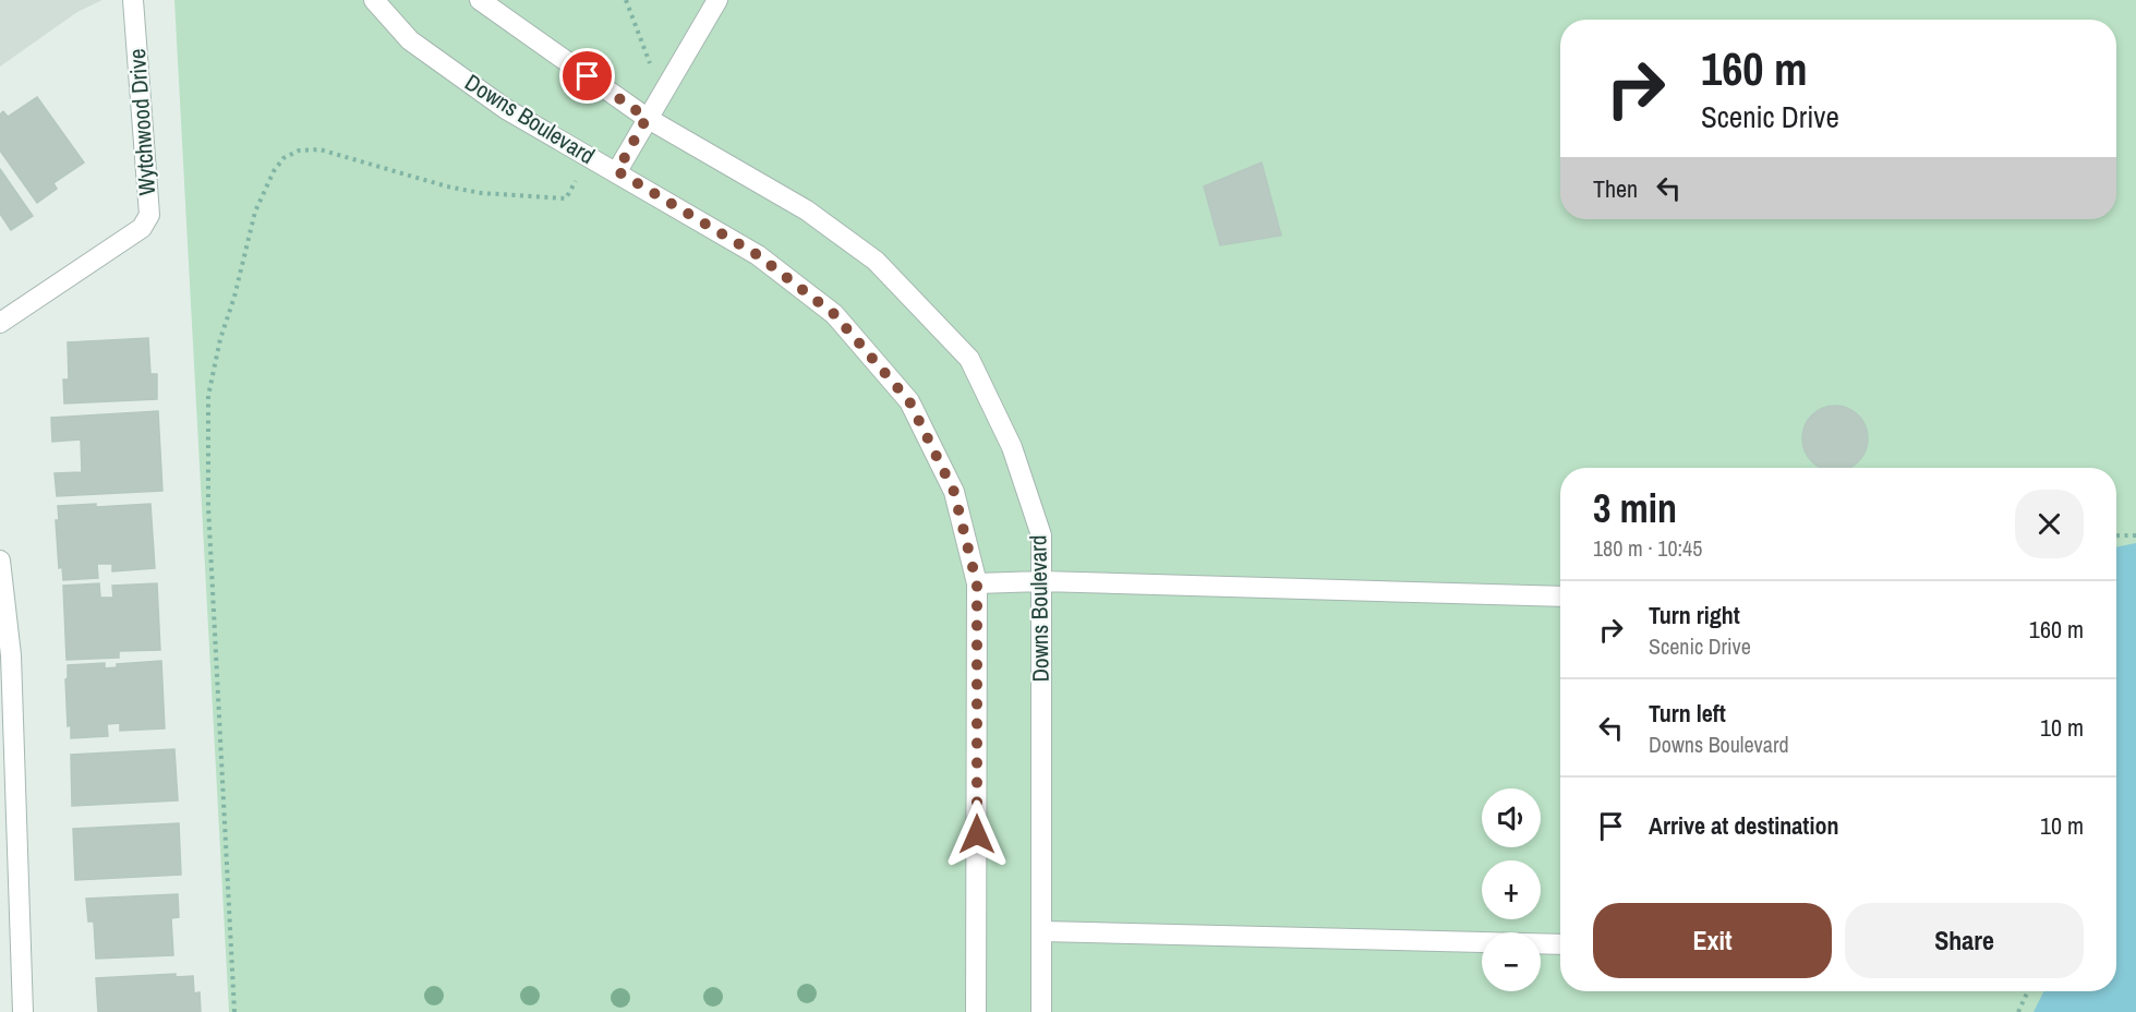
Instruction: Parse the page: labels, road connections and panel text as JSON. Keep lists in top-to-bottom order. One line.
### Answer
{"streets":{"street":["Downs Boulevard","Wytchwood Drive"]},"page":{"turn":["160 m","Scenic Drive"],"then":"Then","heading":["3 min","180 m · 10:45"],"list":[{"name":"Turn right","note":"Scenic Drive","value":"160 m"},{"name":"Turn left","note":"Downs Boulevard","value":"10 m"},{"name":"Arrive at destination","value":"10 m"}],"map_buttons":["+","−"],"buttons":["Exit","Share"]}}
